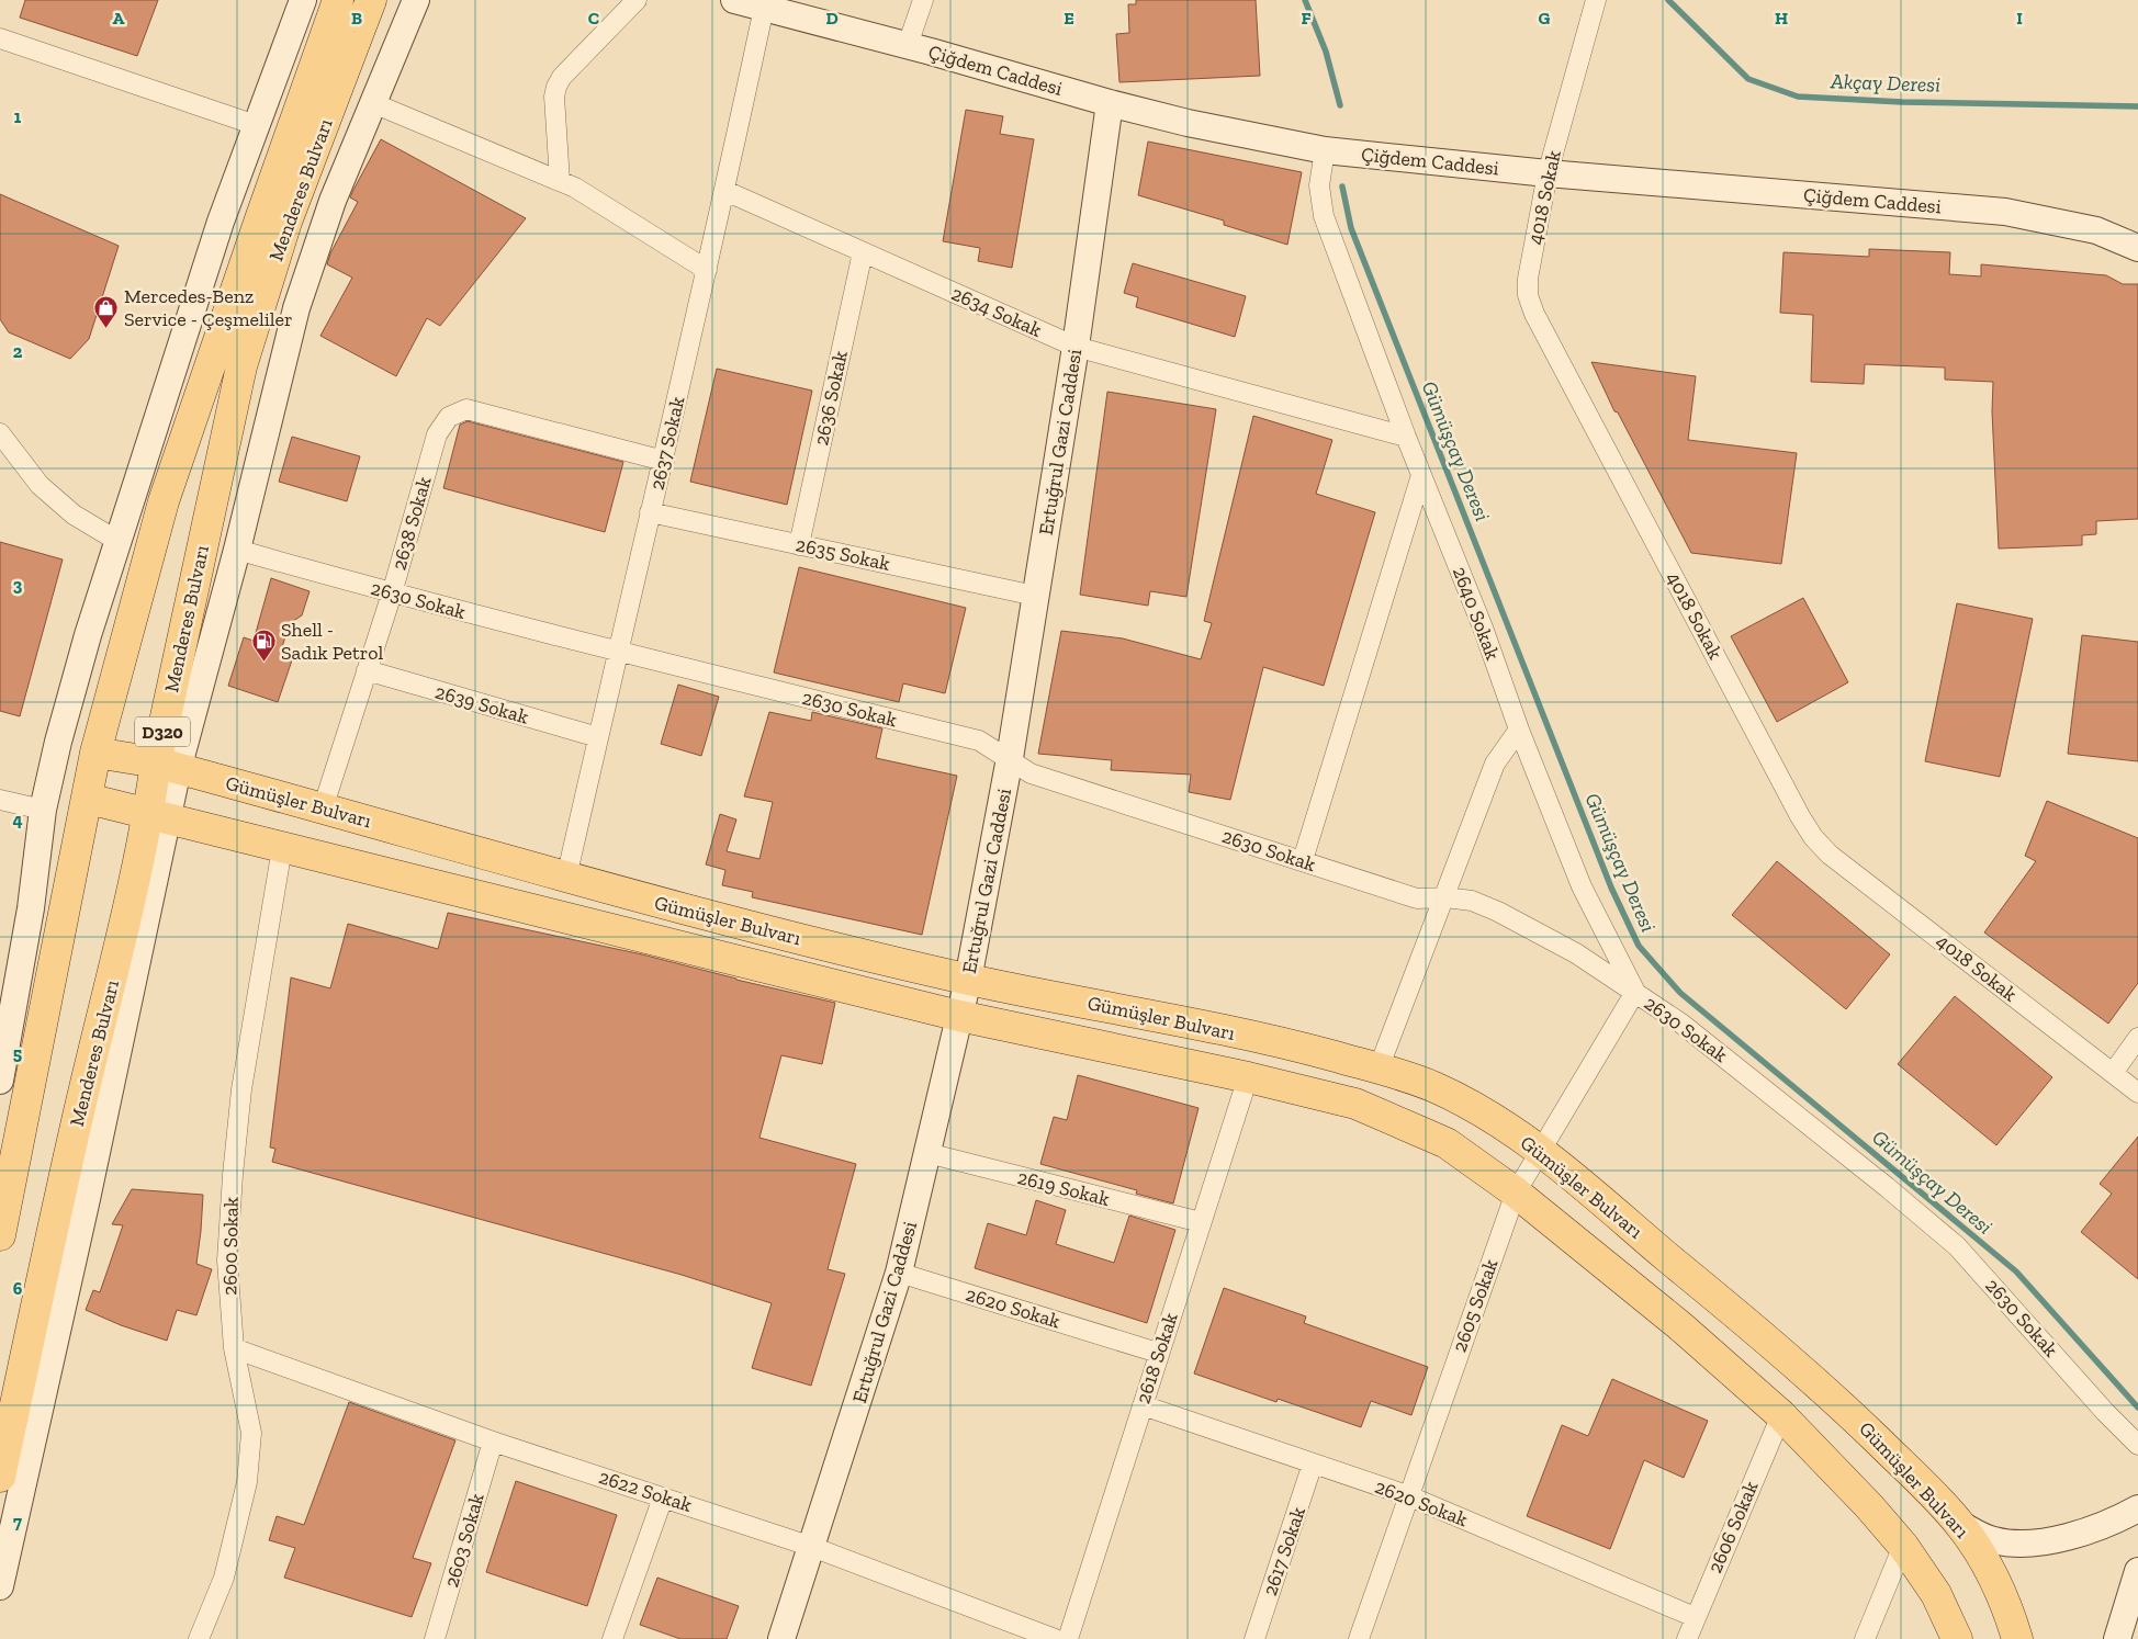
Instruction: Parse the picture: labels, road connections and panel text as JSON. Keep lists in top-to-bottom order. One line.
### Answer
{"streets":{"main road":["Çiğdem Caddesi","Menderes Bulvarı","Ertuğrul Gazi Caddesi","D320","Gümüşler Bulvarı"],"street":["4018 Sokak","2634 Sokak","2636 Sokak","2637 Sokak","2638 Sokak","2635 Sokak","2630 Sokak","2640 Sokak","2639 Sokak","2619 Sokak","2600 Sokak","2605 Sokak","2620 Sokak","2618 Sokak","2622 Sokak","2606 Sokak","2603 Sokak","2617 Sokak"]},"crossings":[["Çiğdem Caddesi","4018 Sokak"],["Çiğdem Caddesi","Ertuğrul Gazi Caddesi"],["Çiğdem Caddesi","2637 Sokak"],["Çiğdem Caddesi","2640 Sokak"],["Menderes Bulvarı","Gümüşler Bulvarı"],["2634 Sokak","2636 Sokak"],["2634 Sokak","Ertuğrul Gazi Caddesi"],["2634 Sokak","2637 Sokak"],["2634 Sokak","2640 Sokak"],["2636 Sokak","2635 Sokak"],["Ertuğrul Gazi Caddesi","2635 Sokak"],["Ertuğrul Gazi Caddesi","2630 Sokak"],["Ertuğrul Gazi Caddesi","Gümüşler Bulvarı"],["Ertuğrul Gazi Caddesi","2619 Sokak"],["Ertuğrul Gazi Caddesi","2620 Sokak"],["Ertuğrul Gazi Caddesi","2622 Sokak"],["2637 Sokak","2638 Sokak"],["2637 Sokak","2635 Sokak"],["2637 Sokak","2630 Sokak"],["2637 Sokak","2639 Sokak"],["2637 Sokak","Gümüşler Bulvarı"],["2638 Sokak","2630 Sokak"],["2638 Sokak","2639 Sokak"],["2638 Sokak","Gümüşler Bulvarı"],["2630 Sokak","2640 Sokak"],["2630 Sokak","2605 Sokak"],["2640 Sokak","2605 Sokak"],["Gümüşler Bulvarı","2600 Sokak"],["Gümüşler Bulvarı","2605 Sokak"],["Gümüşler Bulvarı","2618 Sokak"],["Gümüşler Bulvarı","2606 Sokak"],["2619 Sokak","2618 Sokak"],["2600 Sokak","2622 Sokak"],["2605 Sokak","2620 Sokak"],["2620 Sokak","2618 Sokak"],["2620 Sokak","2606 Sokak"],["2620 Sokak","2617 Sokak"],["2622 Sokak","2603 Sokak"]],"water":["Akçay Deresi","Gümüşçay Deresi"],"places":{"shop":["Mercedes-Benz Service - Çeşmeliler"],"fuel station":["Shell - Sadık Petrol"]},"grid":{"columns":["A","B","C","D","E","F","G","H","I"],"rows":["1","2","3","4","5","6","7"]}}
